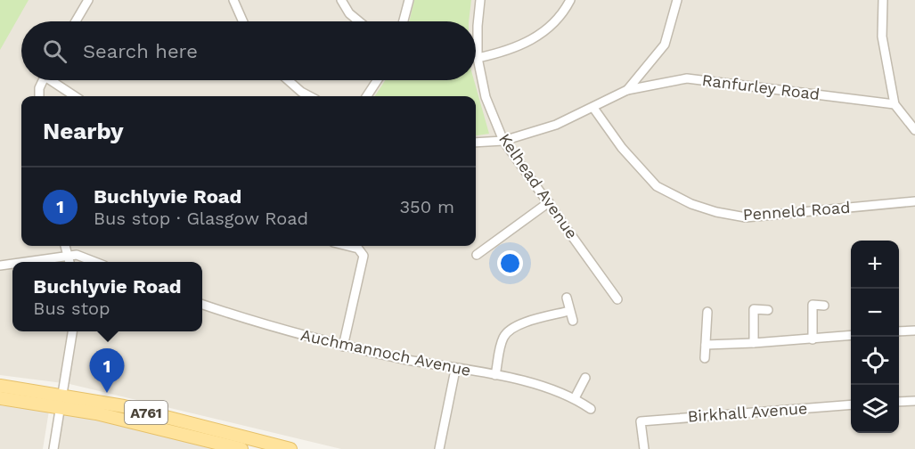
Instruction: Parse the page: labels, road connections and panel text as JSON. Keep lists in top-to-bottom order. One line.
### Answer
{"streets":{"main road":["A761"],"street":["Ranfurley Road","Kelhead Avenue","Penneld Road","Auchmannoch Avenue","Birkhall Avenue"]},"page":{"search":"Search here","heading":"Nearby","list":[{"mark":"1","name":"Buchlyvie Road","note":"Bus stop · Glasgow Road","value":"350 m"}],"map_buttons":["+","−"],"popup":["Buchlyvie Road","Bus stop"],"pins":"1"}}
